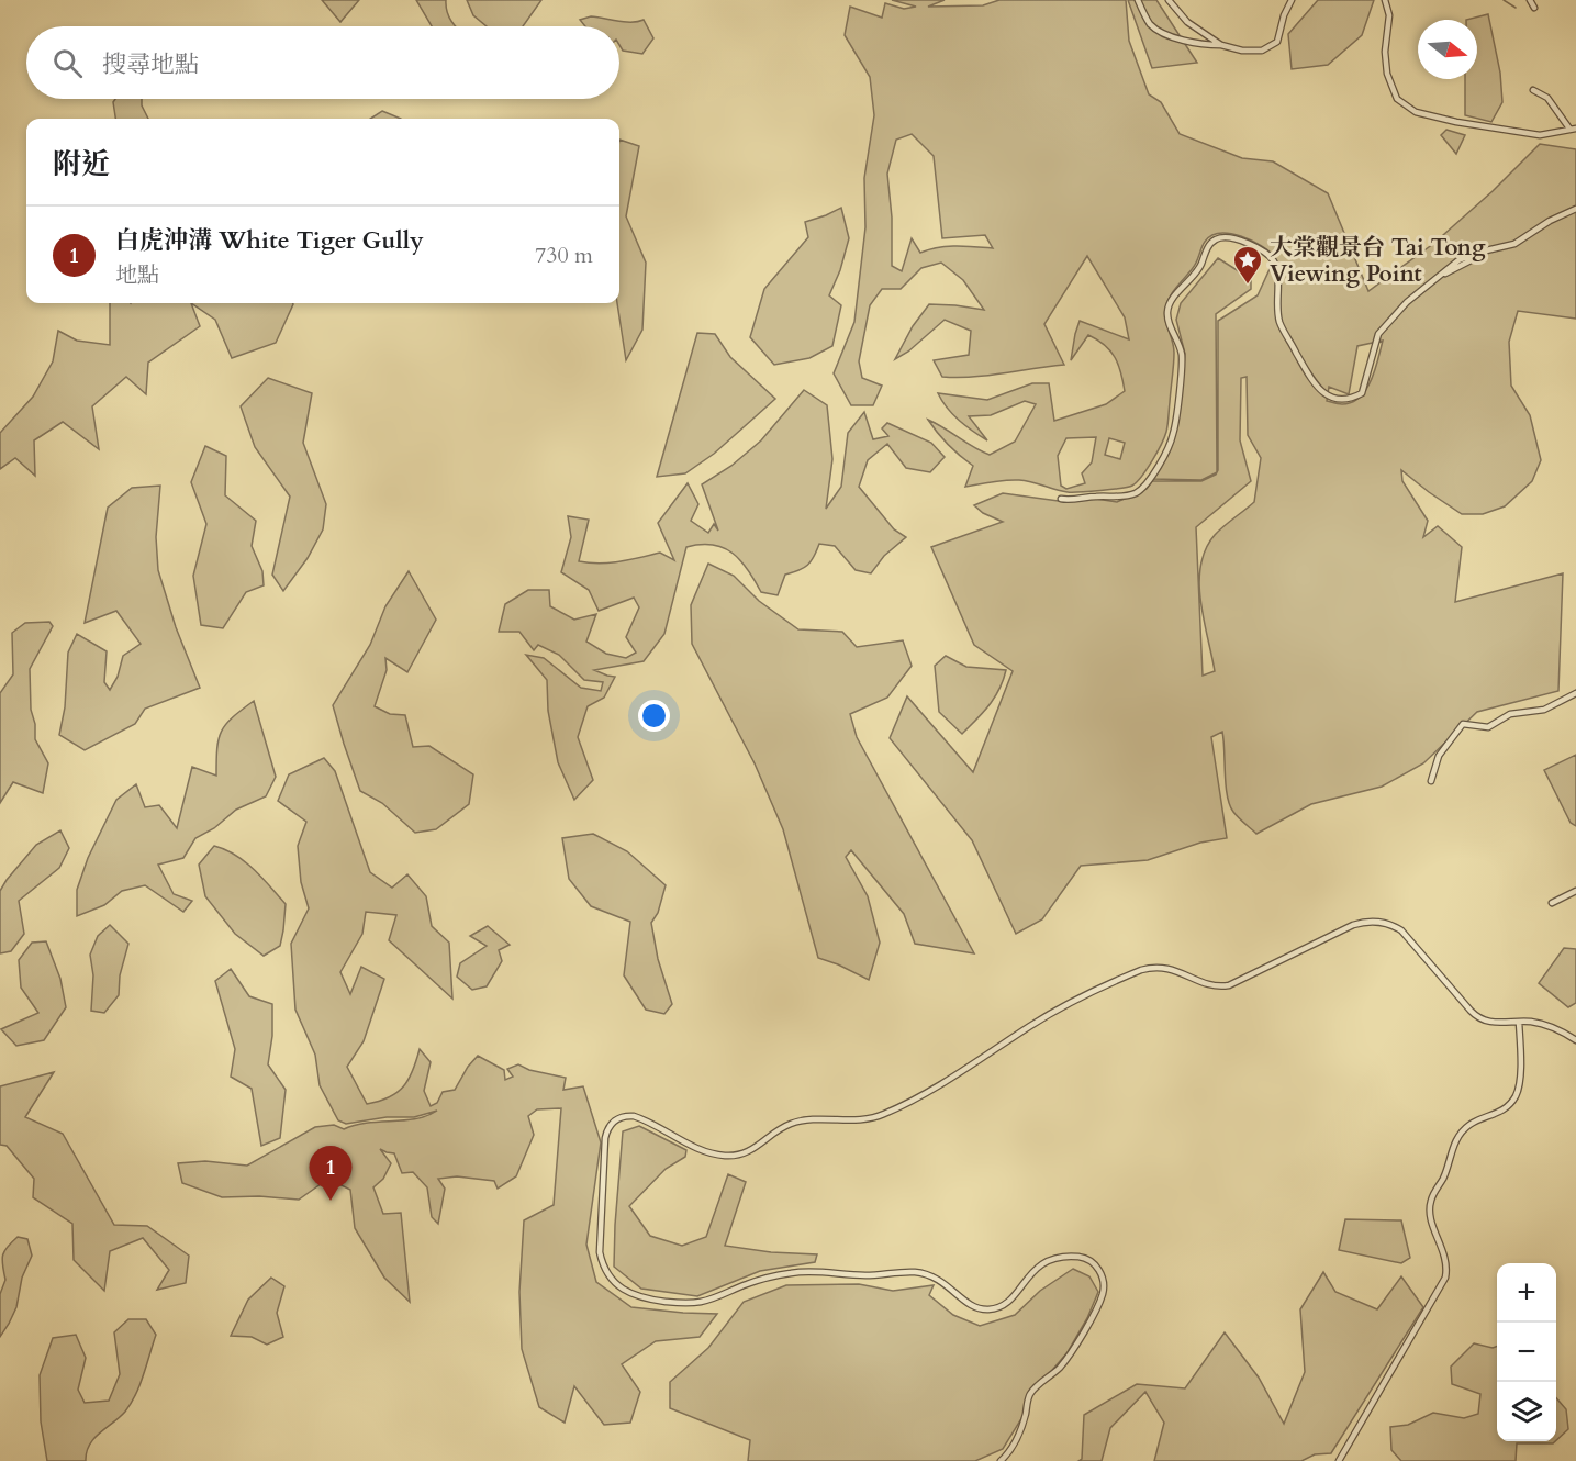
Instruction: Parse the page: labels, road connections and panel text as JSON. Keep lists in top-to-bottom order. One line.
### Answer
{"places":{"place":["大棠觀景台 Tai Tong Viewing Point"]},"north":"right","page":{"search":"搜尋地點","heading":"附近","list":[{"mark":"1","name":"白虎沖溝 White Tiger Gully","note":"地點","value":"730 m"}],"pins":"1","map_buttons":["+","−"]}}
